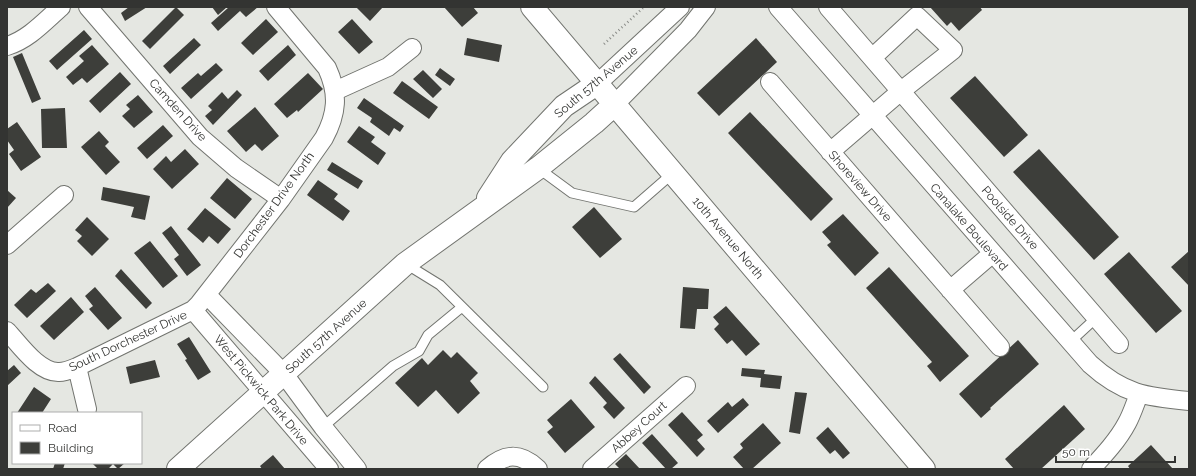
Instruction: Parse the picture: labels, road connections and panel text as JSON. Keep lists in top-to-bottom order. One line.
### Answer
{"streets":{"street":["South 57th Avenue","Camden Drive","Shoreview Drive","Dorchester Drive North","Poolside Drive","Canalake Boulevard","10th Avenue North","South Dorchester Drive","West Pickwick Park Drive","Abbey Court"]},"crossings":[["South 57th Avenue","10th Avenue North"],["South 57th Avenue","West Pickwick Park Drive"],["Camden Drive","Dorchester Drive North"],["Dorchester Drive North","South Dorchester Drive"],["Dorchester Drive North","West Pickwick Park Drive"],["South Dorchester Drive","West Pickwick Park Drive"]],"legend":["Road","Building"],"scale_bar":"50 m"}
